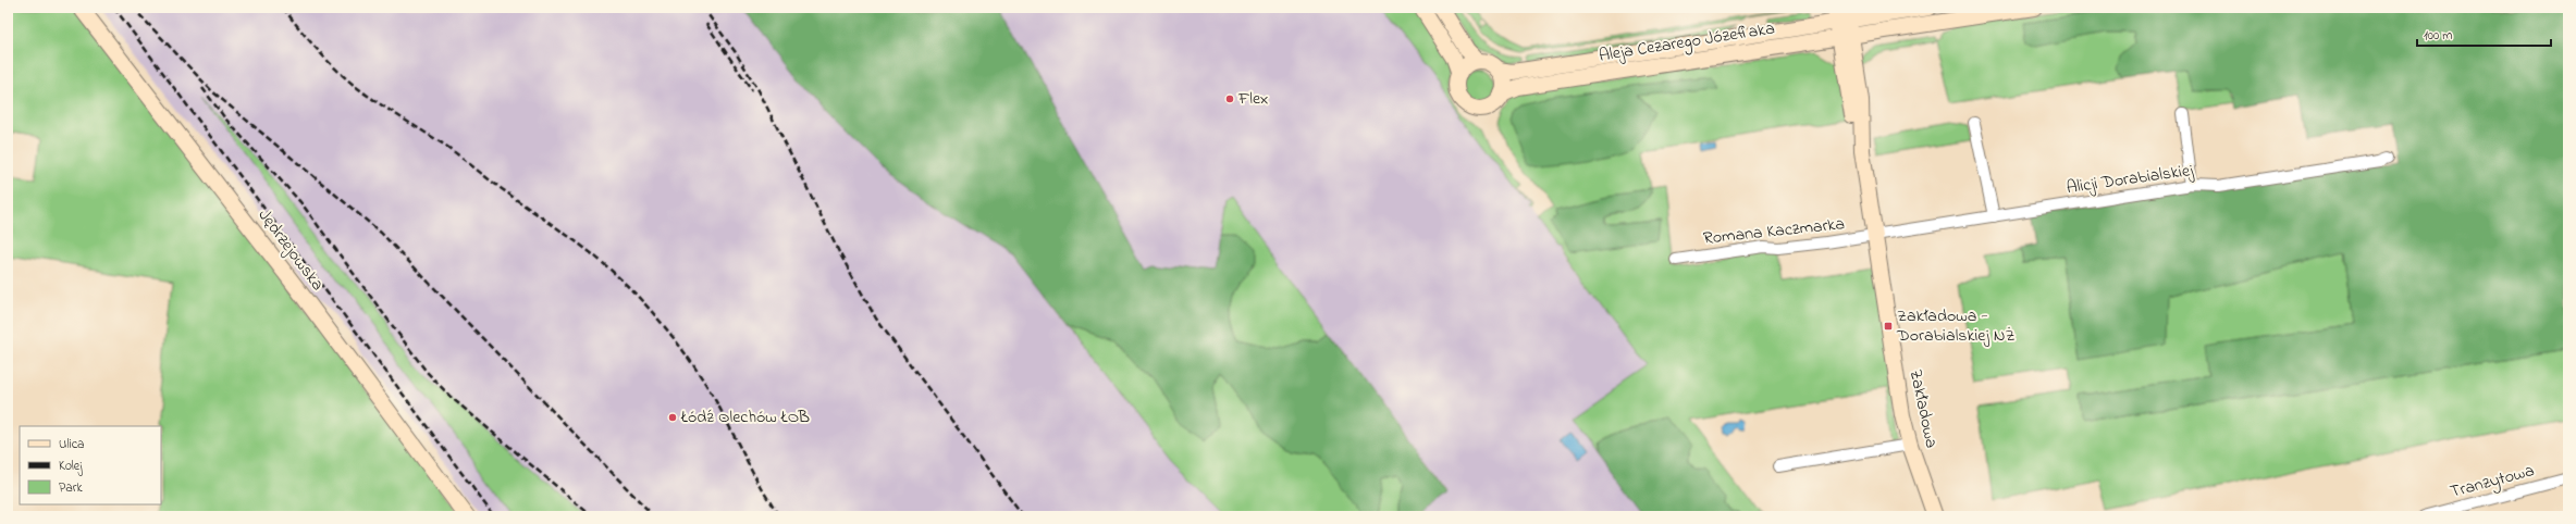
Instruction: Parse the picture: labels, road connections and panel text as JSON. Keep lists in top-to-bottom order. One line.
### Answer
{"streets":{"street":["Aleja Cezarego Józefiaka","Alicji Dorabialskiej","Romana Kaczmarka","Jędrzejowska","Zakładowa","Tranzytowa"]},"crossings":[["Aleja Cezarego Józefiaka","Zakładowa"],["Alicji Dorabialskiej","Romana Kaczmarka"],["Alicji Dorabialskiej","Zakładowa"],["Romana Kaczmarka","Zakładowa"]],"places":{"other":["Flex","Łódź Olechów ŁOB"],"transit":["Zakładowa - Dorabialskiej NŻ"]},"legend":["Ulica","Kolej","Park"],"scale_bar":"100 m"}
